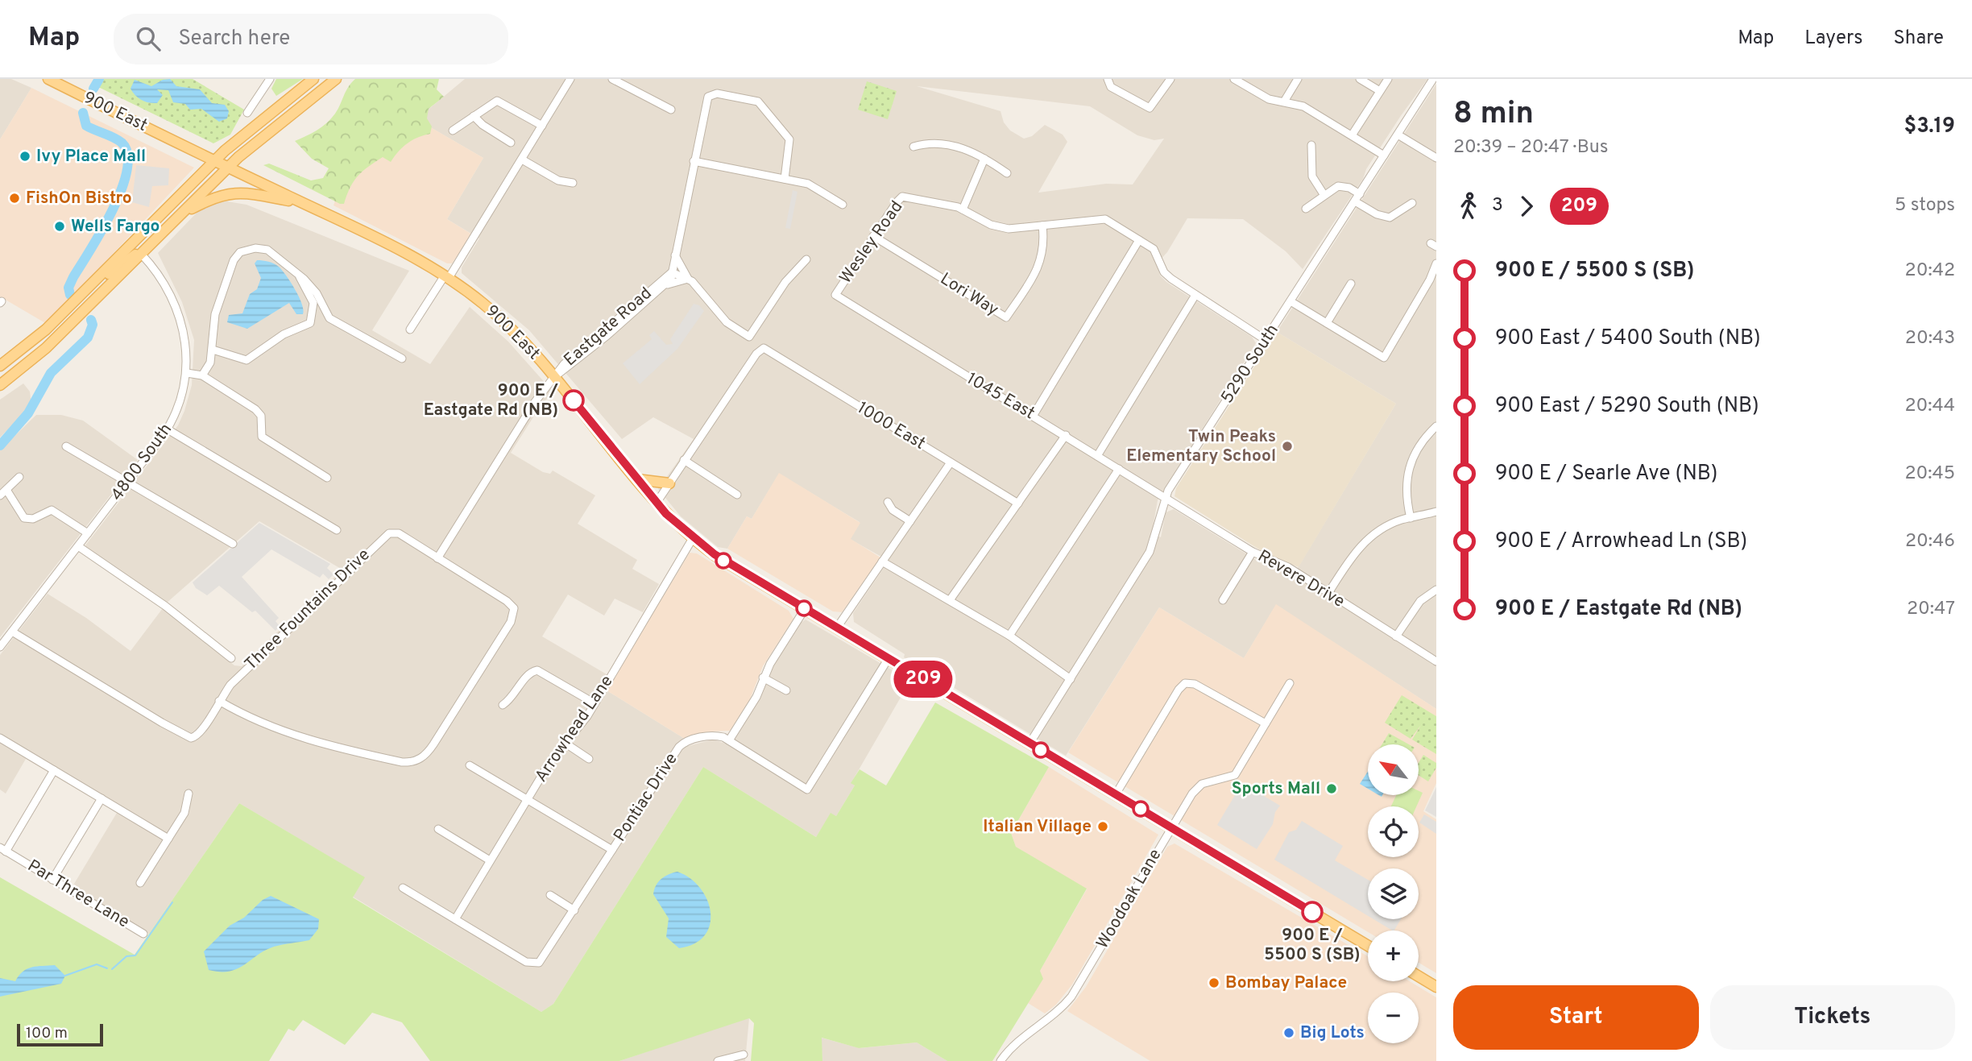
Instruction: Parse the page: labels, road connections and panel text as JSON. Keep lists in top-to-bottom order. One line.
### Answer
{"streets":{"main road":["900 East"],"street":["Wesley Road","Lori Way","Eastgate Road","5290 South","1045 East","1000 East","4800 South","Revere Drive","Three Fountains Drive","Arrowhead Lane","Pontiac Drive","Par Three Lane","Woodoak Lane"]},"crossings":[["900 East","Eastgate Road"],["900 East","5290 South"],["900 East","Arrowhead Lane"],["900 East","Woodoak Lane"],["Wesley Road","Lori Way"],["Wesley Road","5290 South"],["Wesley Road","1045 East"],["5290 South","1045 East"],["5290 South","Revere Drive"],["1045 East","Revere Drive"],["4800 South","Three Fountains Drive"],["Arrowhead Lane","Pontiac Drive"]],"places":["Ivy Place Mall","FishOn Bistro","Wells Fargo","900 E / Eastgate Rd (NB)","Twin Peaks Elementary School","Sports Mall","Italian Village","900 E / 5500 S (SB)","Bombay Palace","Big Lots"],"lines":["bus line 209"],"scale_bar":"100 m","north":"top left","page":{"header":"Map","search":"Search here","nav":["Map","Layers","Share"],"on_map":"209","heading":["8 min","20:39 – 20:47 · Bus","$3.19"],"legs":["3","209","5 stops"],"list":[{"name":"900 E / 5500 S (SB)","value":"20:42"},{"name":"900 East / 5400 South (NB)","value":"20:43"},{"name":"900 East / 5290 South (NB)","value":"20:44"},{"name":"900 E / Searle Ave (NB)","value":"20:45"},{"name":"900 E / Arrowhead Ln (SB)","value":"20:46"},{"name":"900 E / Eastgate Rd (NB)","value":"20:47"}],"map_buttons":["+","−"],"buttons":["Start","Tickets"],"scale":"100 m"}}
